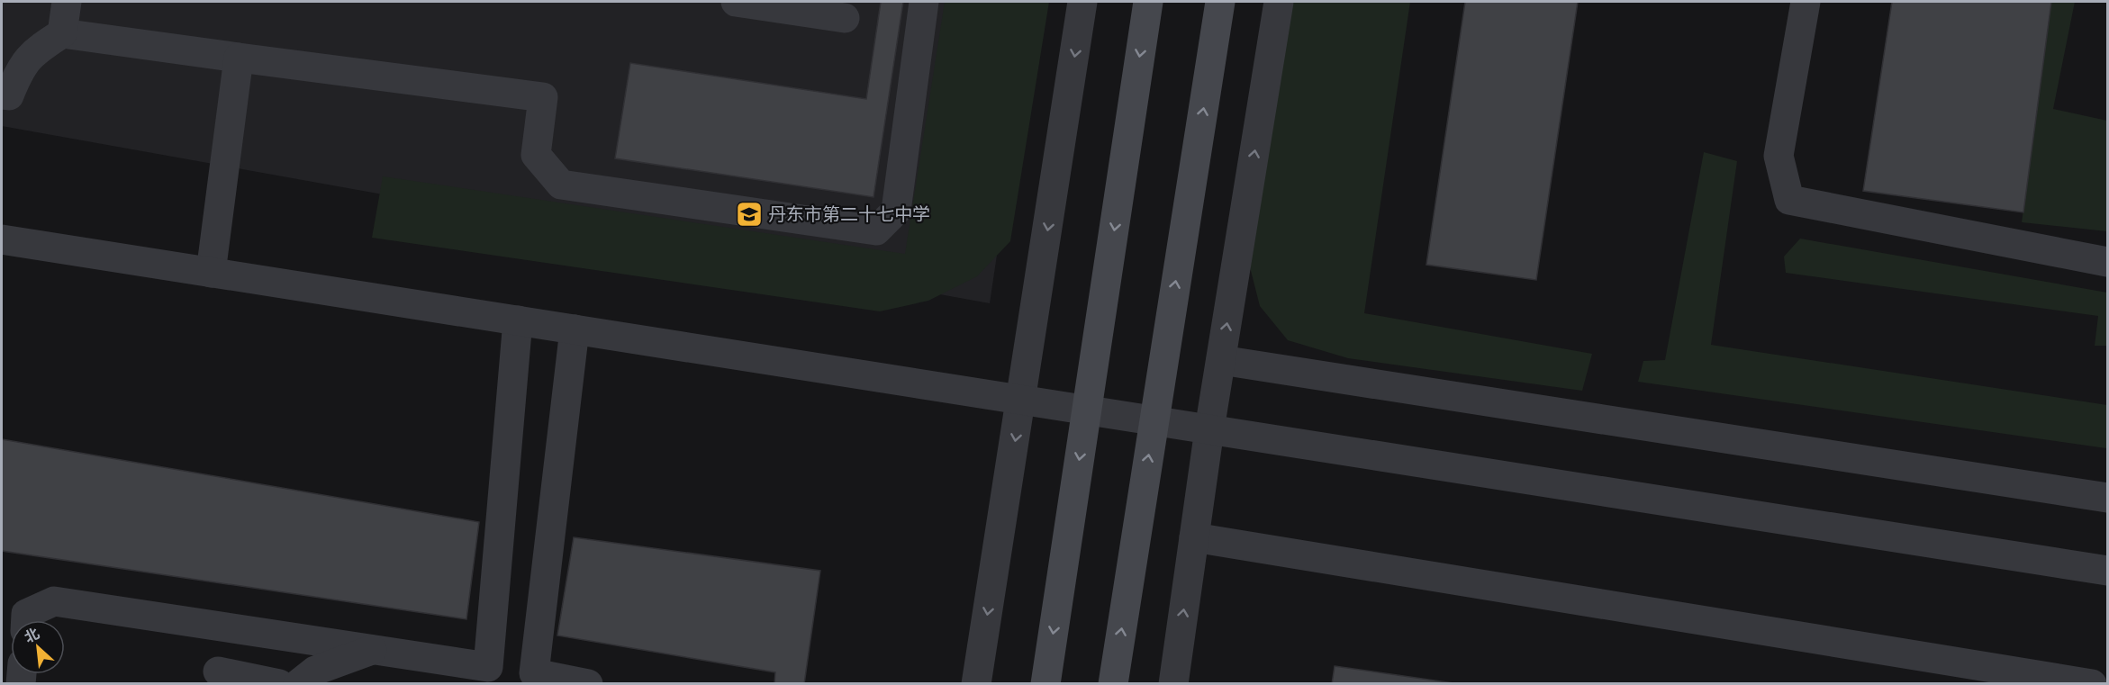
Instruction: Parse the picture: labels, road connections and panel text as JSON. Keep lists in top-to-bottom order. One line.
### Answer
{"places":{"school or university":["丹东市第二十七中学"]},"north":"top left"}
